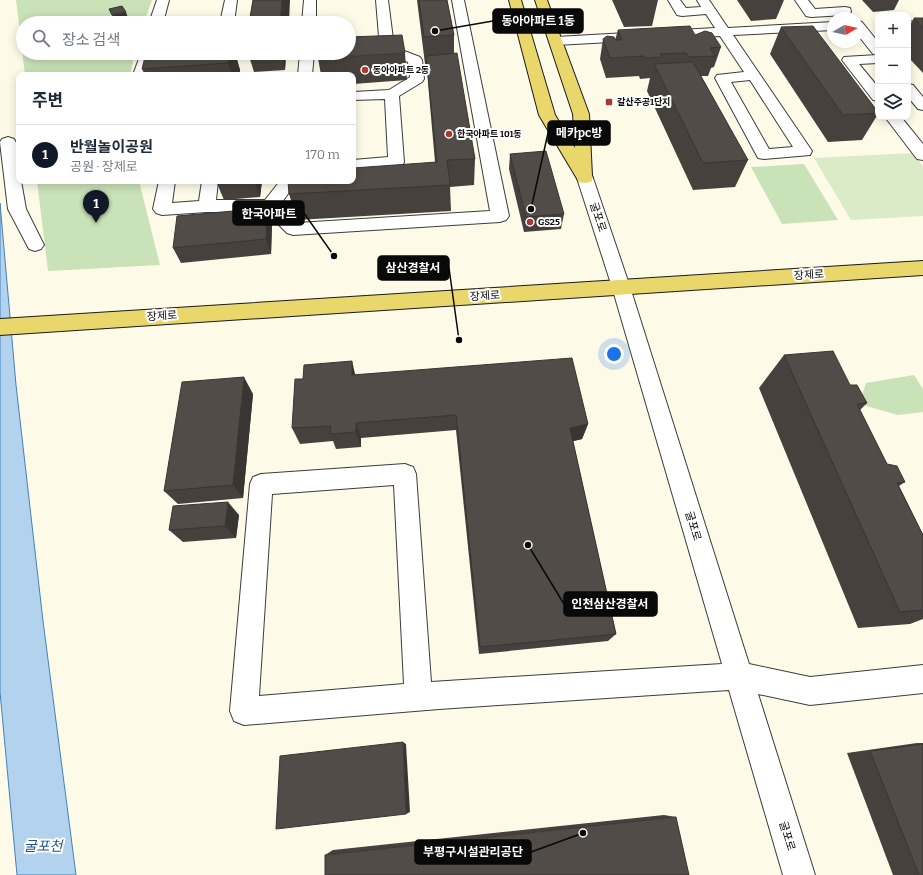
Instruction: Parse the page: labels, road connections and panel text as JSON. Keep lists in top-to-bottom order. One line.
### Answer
{"streets":{"main road":["굴포로","장제로"]},"crossings":[["굴포로","장제로"]],"water":["굴포천"],"places":{"other":["동아아파트 1동","동아아파트 2동","한국아파트 101동","메카pc방","GS25","한국아파트","삼산경찰서","인천삼산경찰서","부평구시설관리공단"],"transit":["갈산주공1단지"]},"north":"right","page":{"map_buttons":["+","−"],"search":"장소 검색","heading":"주변","list":[{"mark":"1","name":"반월놀이공원","note":"공원 · 장제로","value":"170 m"}],"pins":"1"}}
